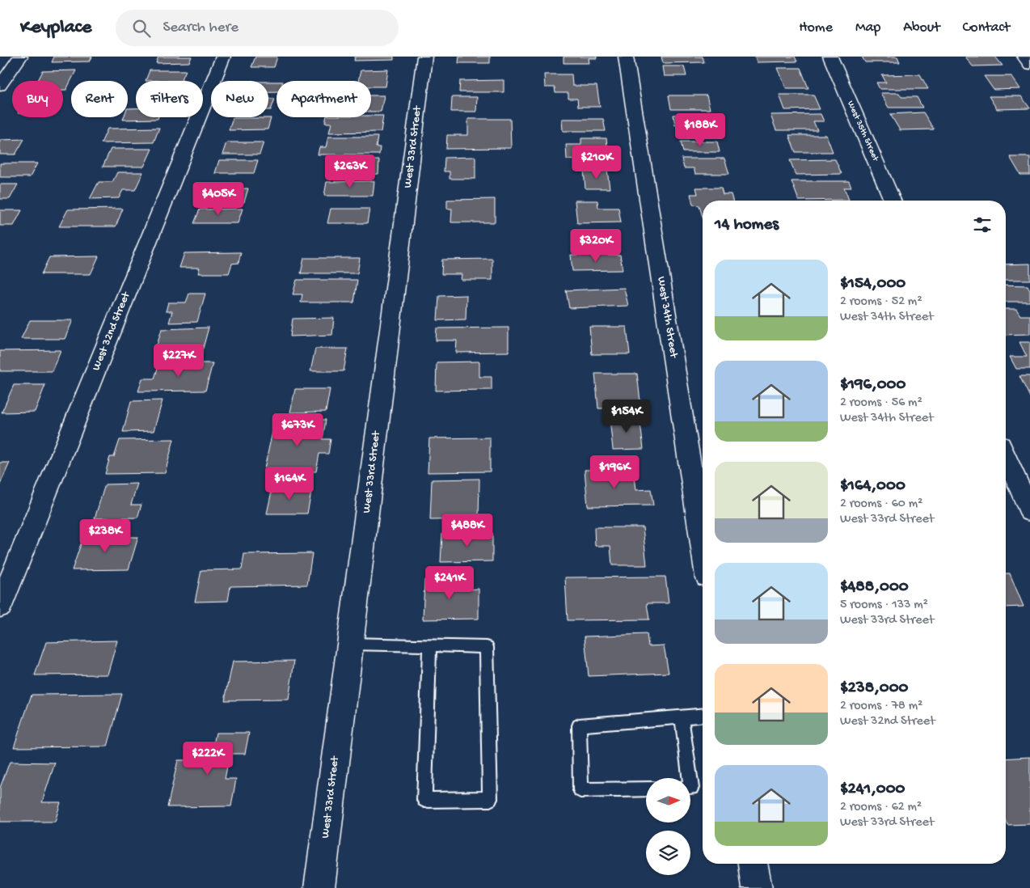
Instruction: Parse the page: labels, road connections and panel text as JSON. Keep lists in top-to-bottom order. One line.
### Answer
{"streets":{"street":["West 35th Street","West 33rd Street","West 34th Street","West 32nd Street"]},"north":"right","page":{"header":"Keyplace","search":"Search here","nav":["Home","Map","About","Contact"],"chip":["Buy","Rent","Filters","New","Apartment"],"price":["$188K","$210K","$263K","$405K","$320K","$227K","$154K","$673K","$196K","$164K","$488K","$238K","$241K","$222K"],"heading":"14 homes","list":[{"name":"$154,000","note":"2 rooms · 52 m² · West 34th Street"},{"name":"$196,000","note":"2 rooms · 56 m² · West 34th Street"},{"name":"$164,000","note":"2 rooms · 60 m² · West 33rd Street"},{"name":"$488,000","note":"5 rooms · 133 m² · West 33rd Street"},{"name":"$238,000","note":"2 rooms · 78 m² · West 32nd Street"},{"name":"$241,000","note":"2 rooms · 62 m² · West 33rd Street"}]}}
